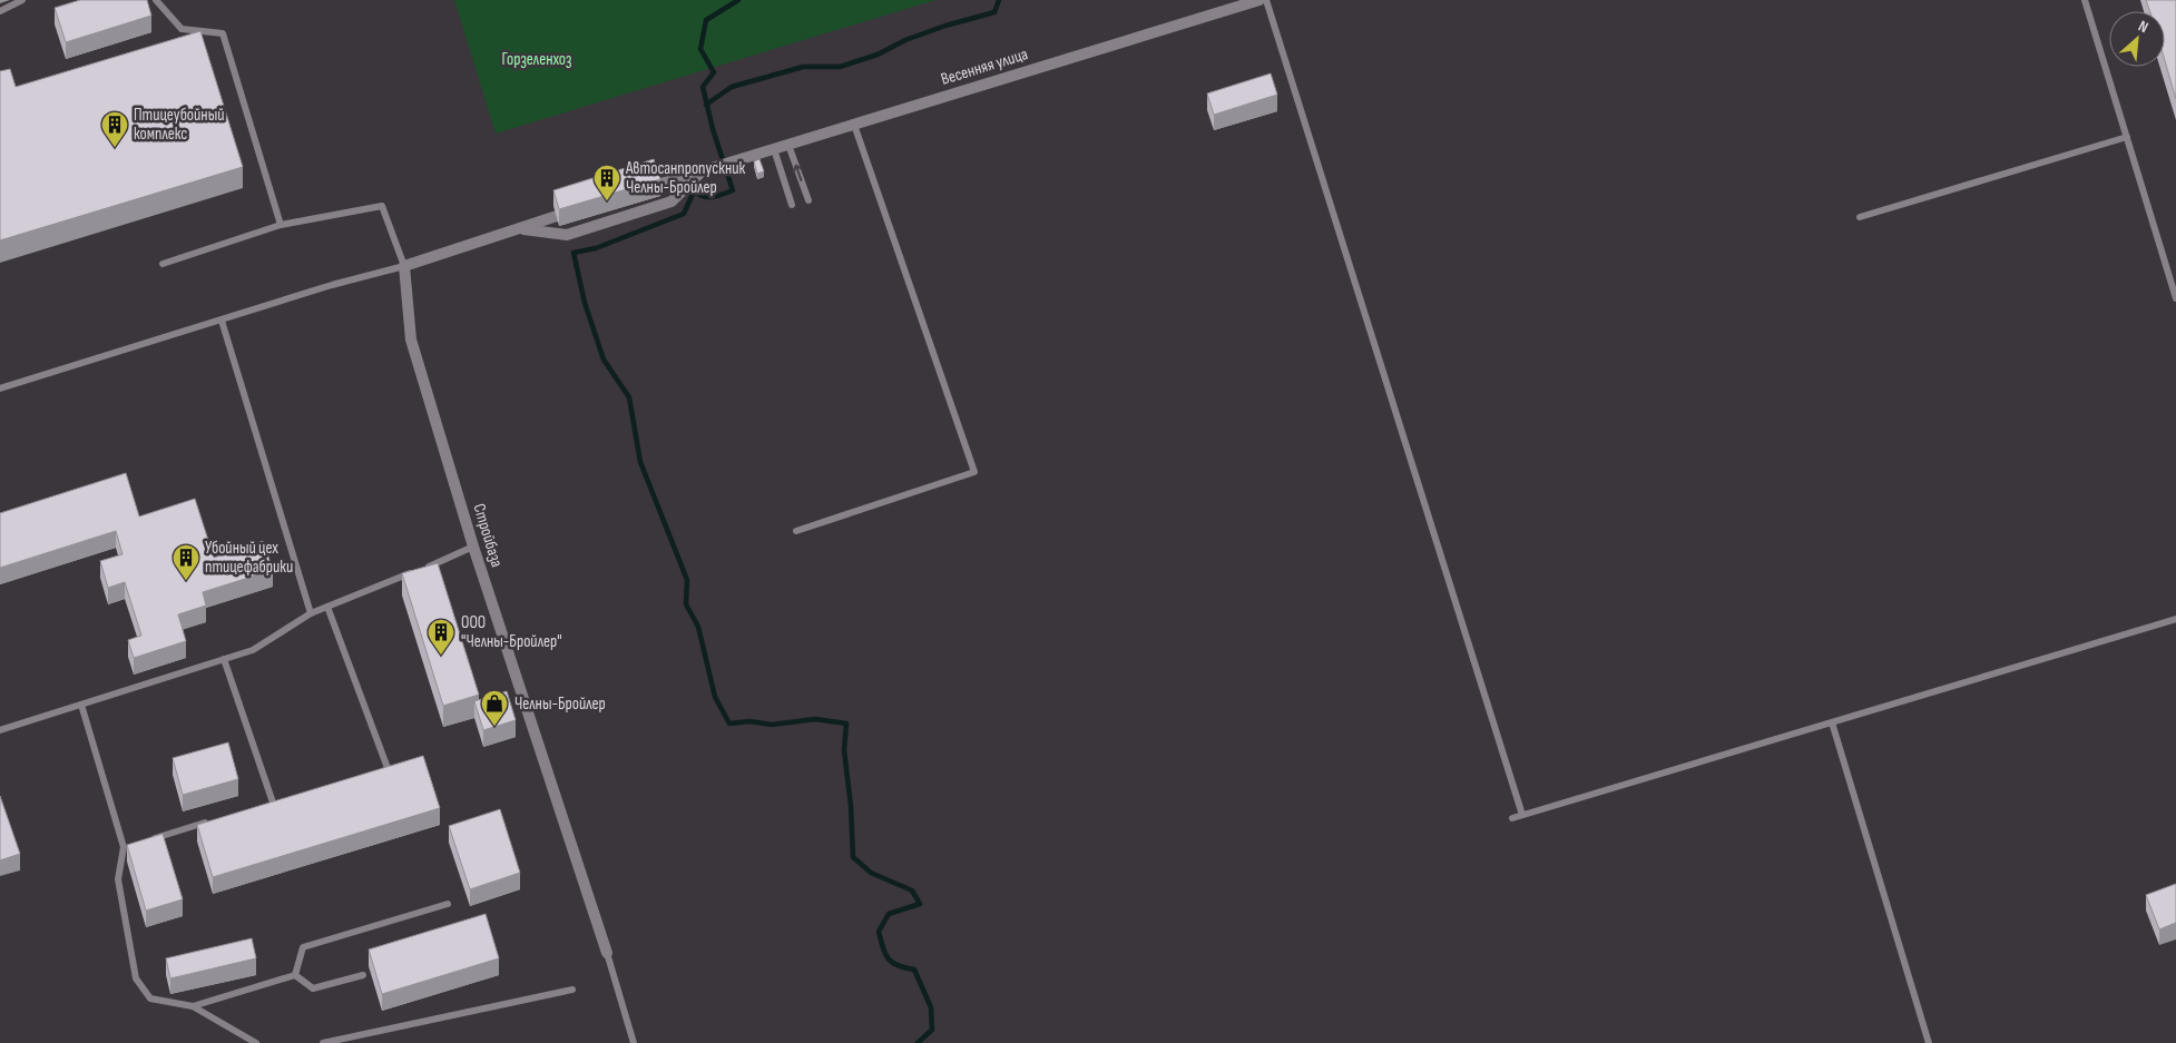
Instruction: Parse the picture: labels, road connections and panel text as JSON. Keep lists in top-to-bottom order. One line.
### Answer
{"streets":{"street":["Весенняя улица","Стройбаза"]},"parks":["Горзеленхоз"],"places":{"building":["Птицеубойный комплекс","Автосанпропускник Челны-Бройлер","Убойный цех птицефабрики","ООО \"Челны-Бройлер\""],"shop":["Челны-Бройлер"]},"north":"top right"}
